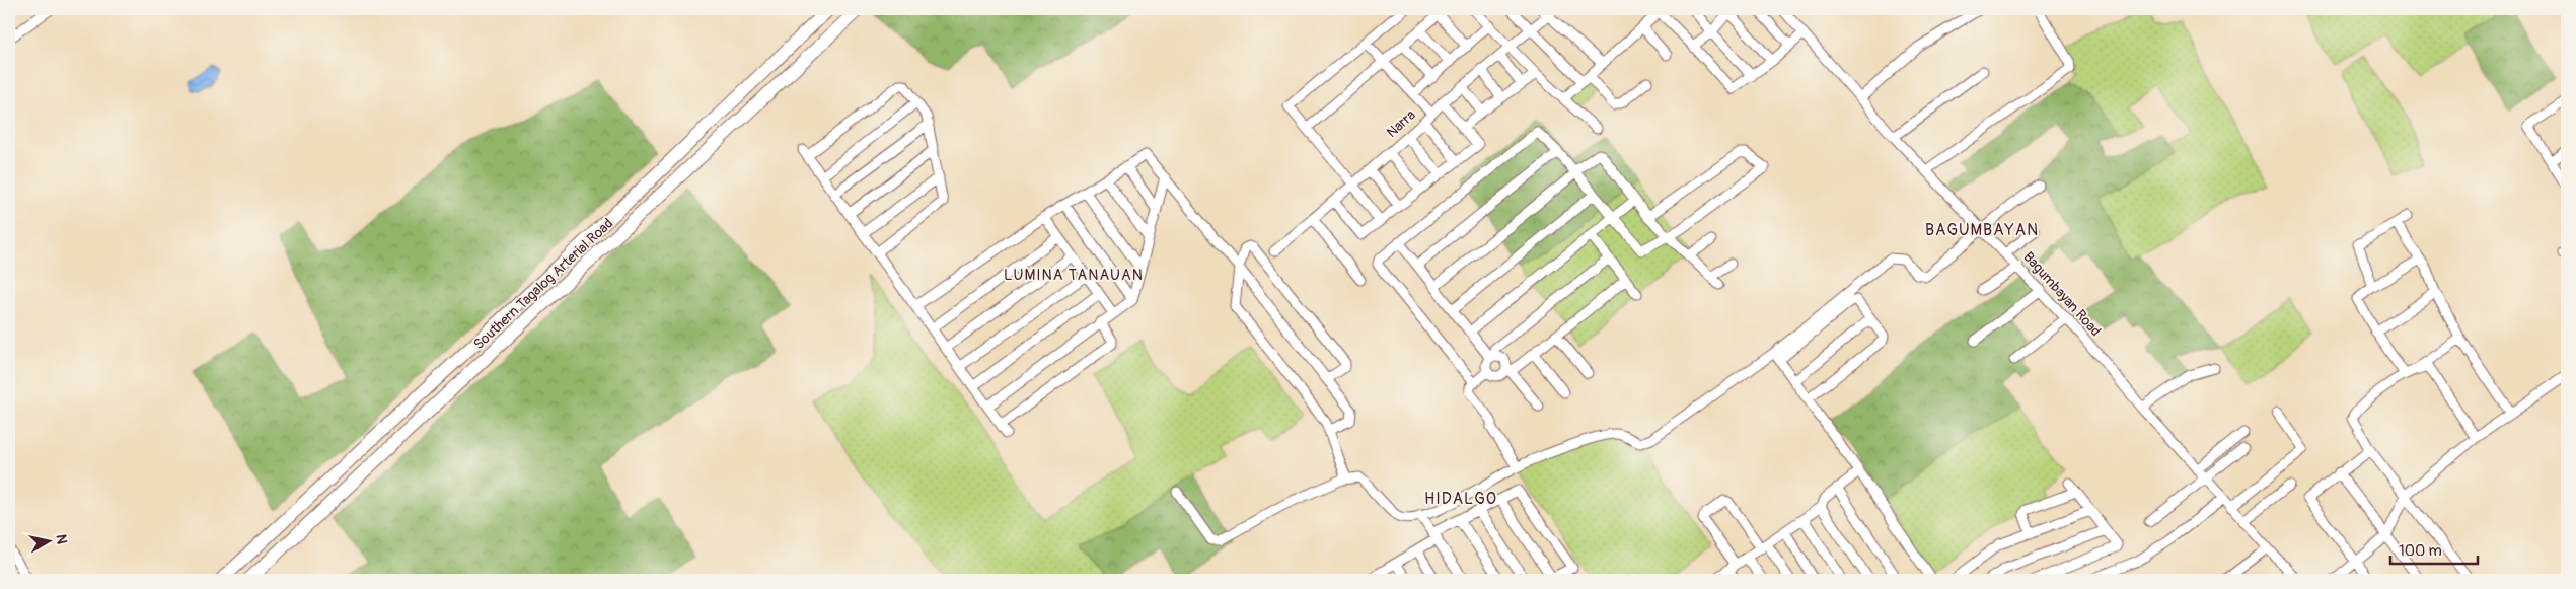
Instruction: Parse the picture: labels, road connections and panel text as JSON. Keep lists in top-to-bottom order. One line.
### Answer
{"streets":{"highway":["Southern Tagalog Arterial Road"],"street":["Narra","Bagumbayan Road"]},"districts":["BAGUMBAYAN","LUMINA TANAUAN","HIDALGO"],"scale_bar":"100 m","north":"right"}
